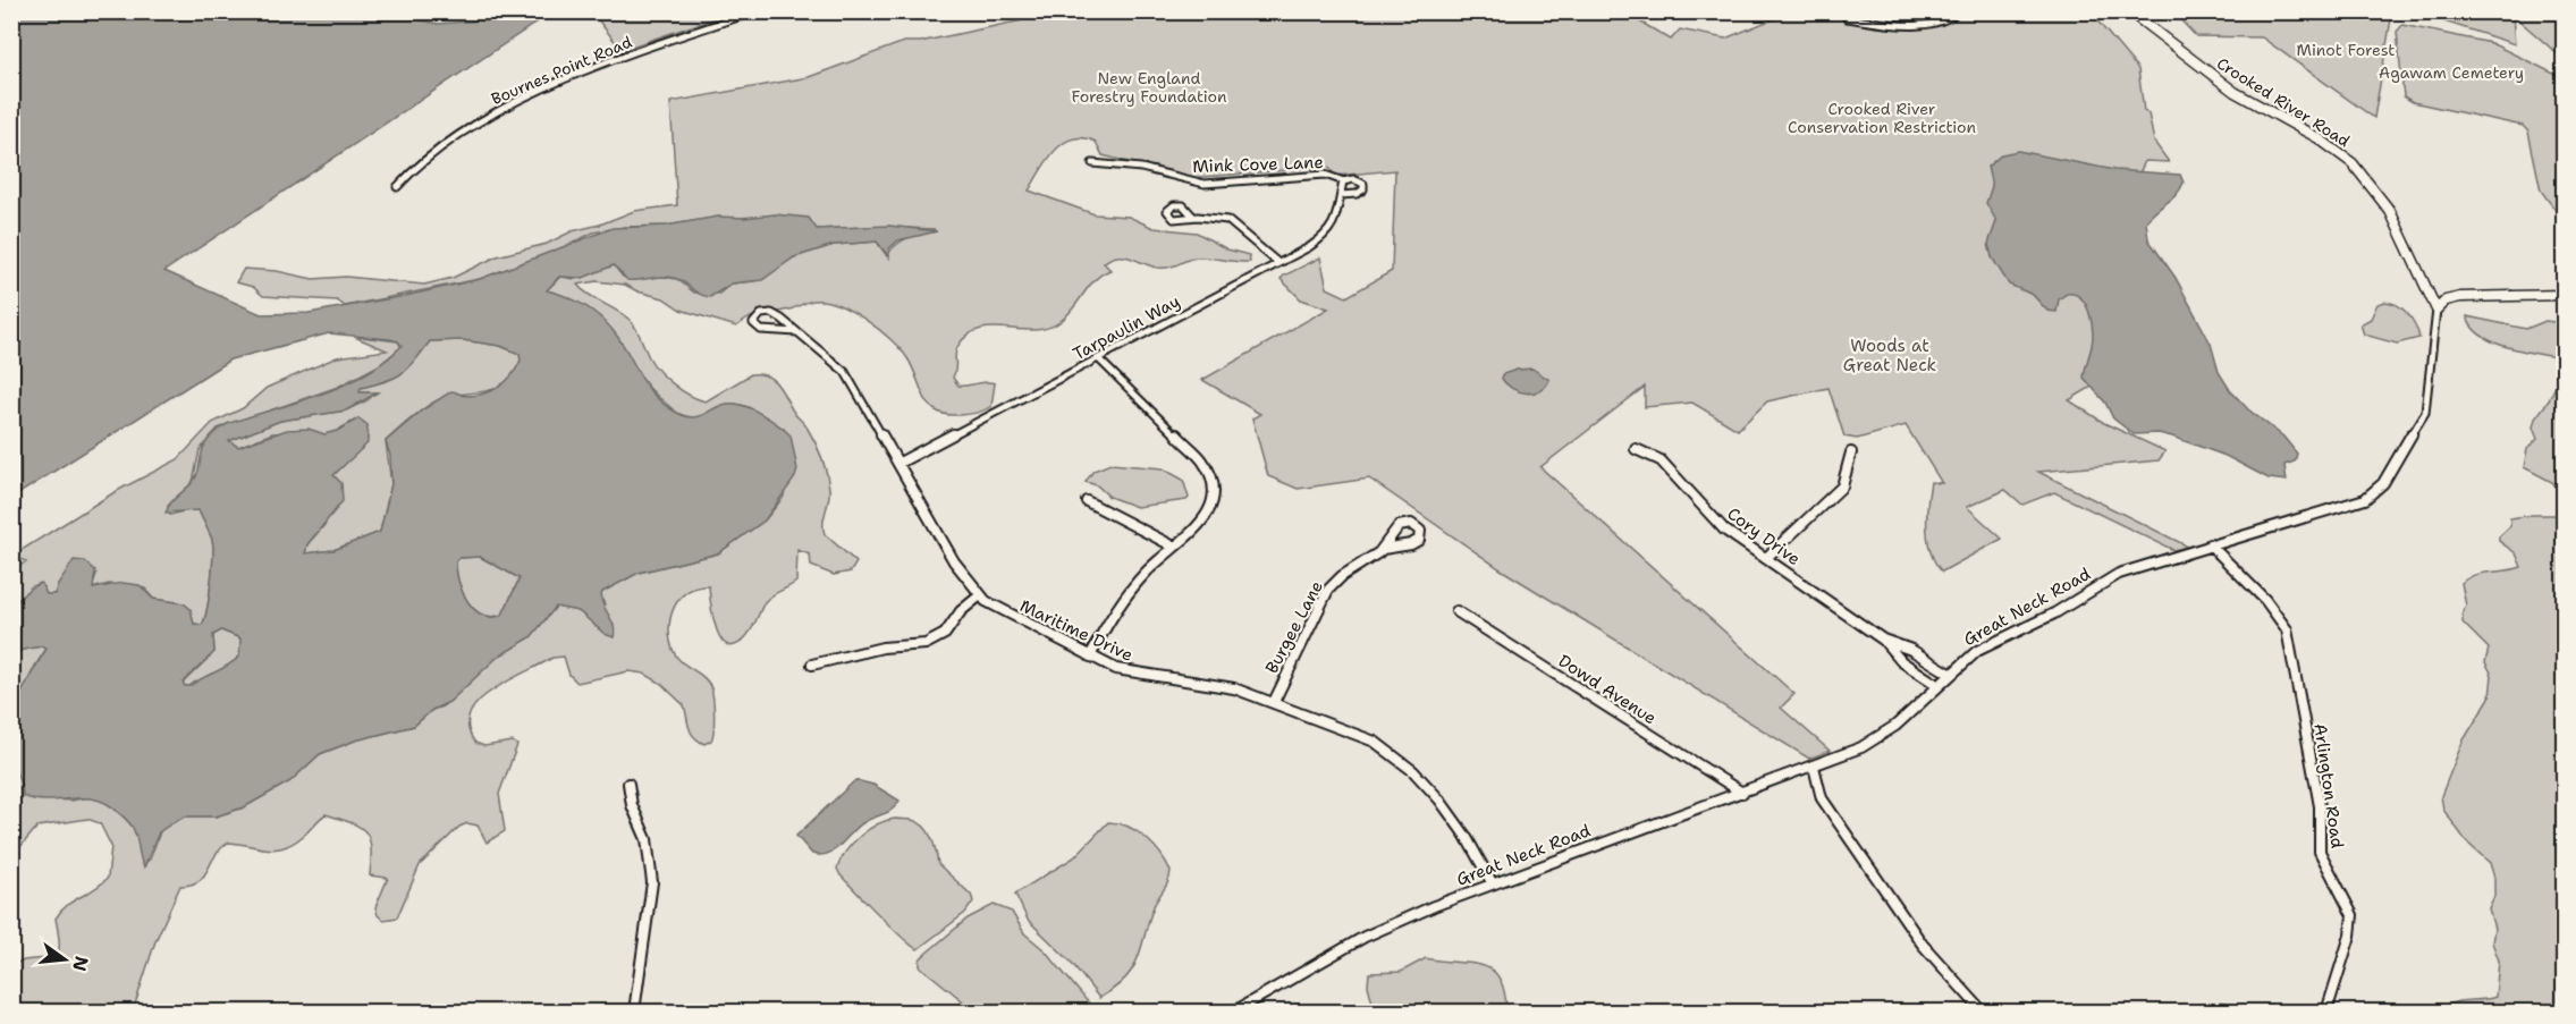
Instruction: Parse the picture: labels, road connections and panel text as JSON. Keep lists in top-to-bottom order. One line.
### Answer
{"streets":{"street":["Bournes Point Road","Crooked River Road","Mink Cove Lane","Tarpaulin Way","Cory Drive","Great Neck Road","Burgee Lane","Maritime Drive","Dowd Avenue","Arlington Road"]},"crossings":[["Crooked River Road","Great Neck Road"],["Mink Cove Lane","Tarpaulin Way"],["Tarpaulin Way","Maritime Drive"],["Cory Drive","Great Neck Road"],["Great Neck Road","Maritime Drive"],["Great Neck Road","Dowd Avenue"],["Great Neck Road","Arlington Road"],["Burgee Lane","Maritime Drive"]],"parks":["Minot Forest","Agawam Cemetery","New England Forestry Foundation","Crooked River Conservation Restriction","Woods at Great Neck"],"north":"right"}
